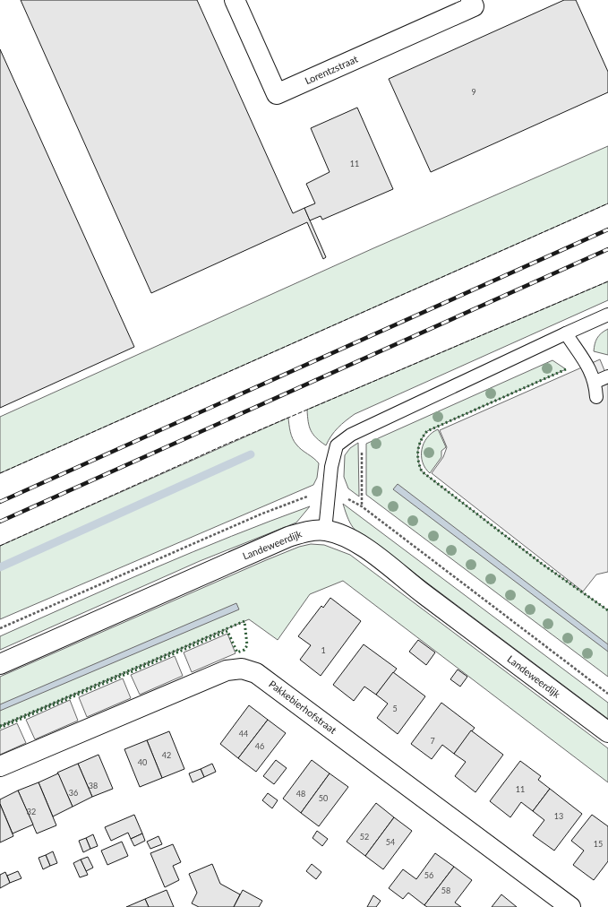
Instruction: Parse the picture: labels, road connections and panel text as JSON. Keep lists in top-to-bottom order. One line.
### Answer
{"streets":{"street":["Lorentzstraat","Landeweerdijk","Pakkebierhofstraat"]},"house_numbers":["9","11","1","5","44","7","46","42","40","38","11","36","48","50","32","13","52","54","15","56","58"]}
